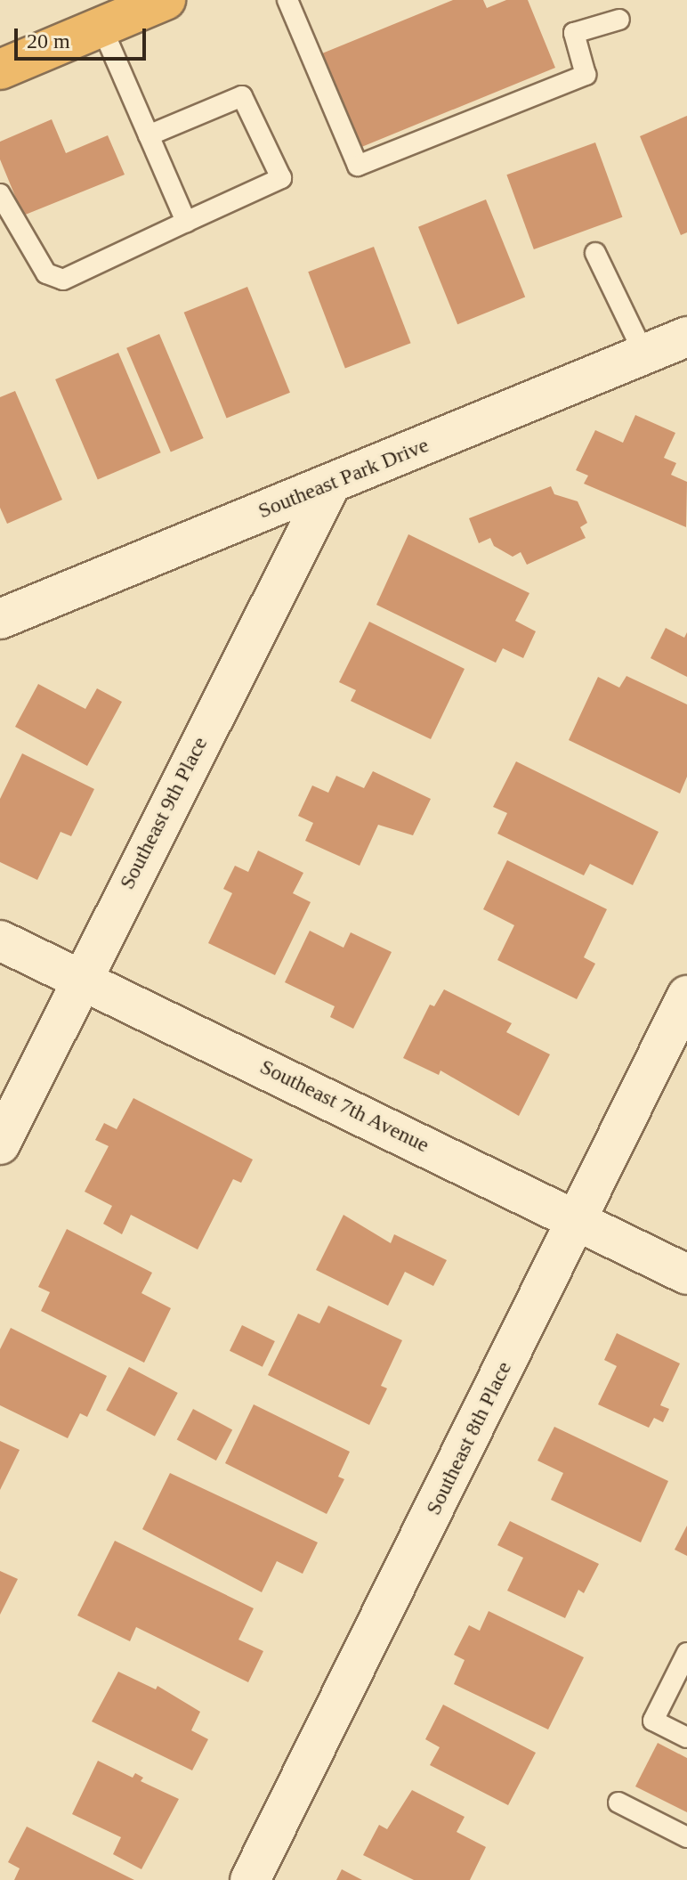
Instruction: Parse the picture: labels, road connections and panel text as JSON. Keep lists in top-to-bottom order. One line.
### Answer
{"streets":{"street":["Southeast Park Drive","Southeast 9th Place","Southeast 7th Avenue","Southeast 8th Place"]},"crossings":[["Southeast Park Drive","Southeast 9th Place"],["Southeast 9th Place","Southeast 7th Avenue"],["Southeast 7th Avenue","Southeast 8th Place"]],"scale_bar":"20 m"}
